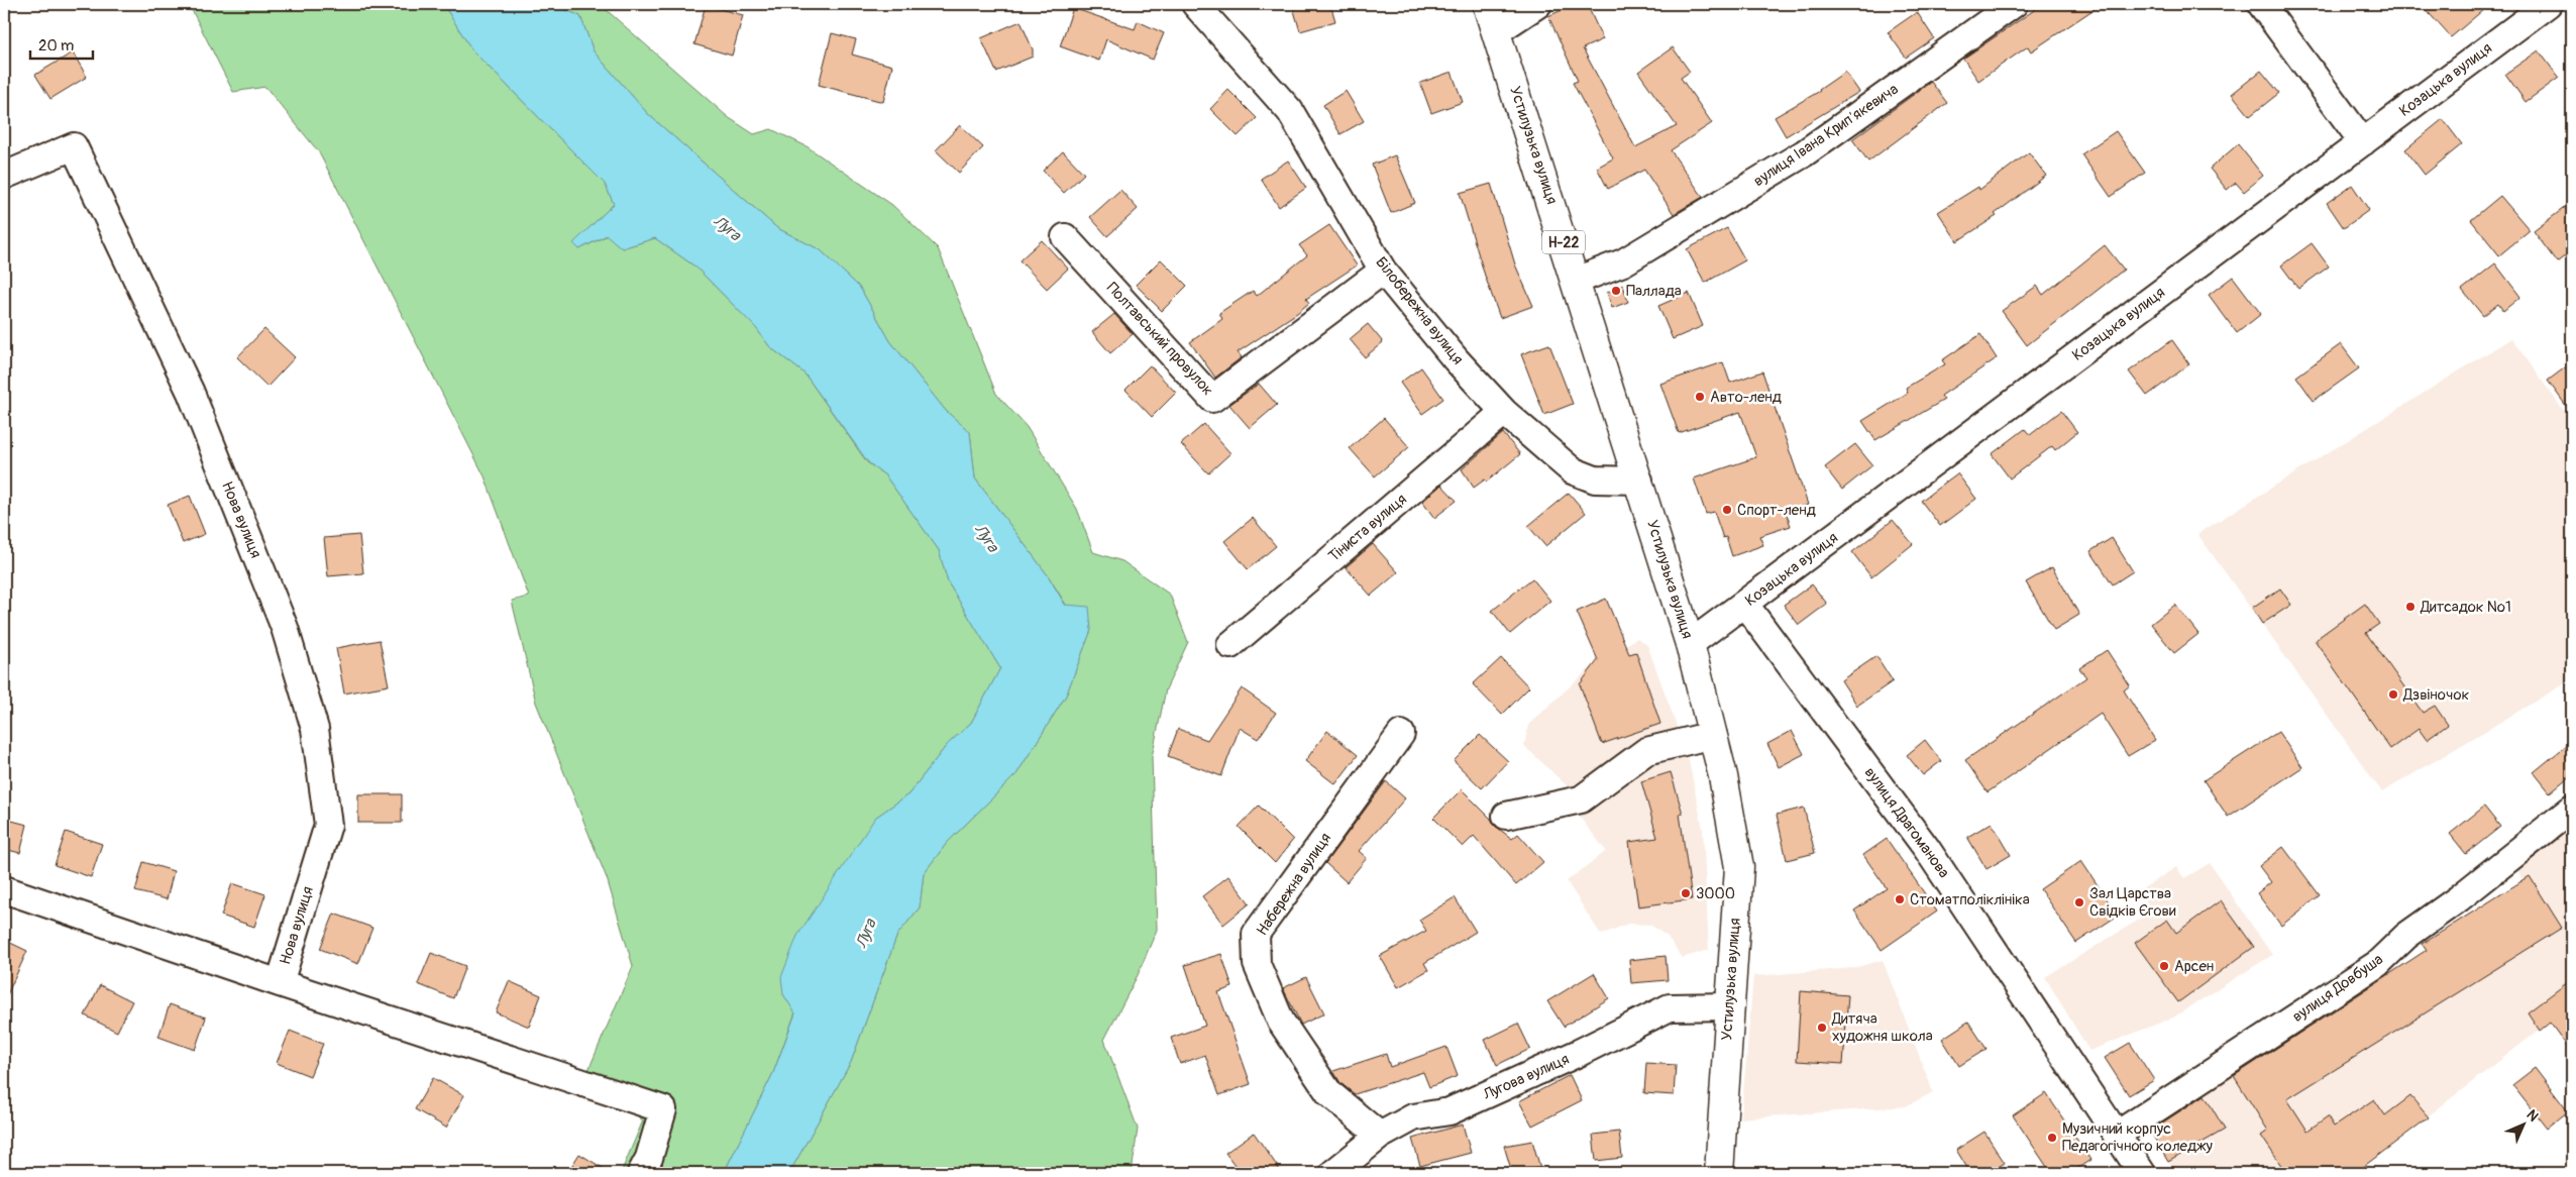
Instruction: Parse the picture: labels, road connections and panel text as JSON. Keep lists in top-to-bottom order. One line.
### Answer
{"streets":{"main road":["Устилузька вулиця","Н-22"],"street":["Козацька вулиця","вулиця Івана Крипʼякевича","Білобережна вулиця","Полтавський провулок","Нова вулиця","Тіниста вулиця","вулиця Драгоманова","Набережна вулиця","вулиця Довбуша","Лугова вулиця"]},"crossings":[["Козацька вулиця","Устилузька вулиця"],["Козацька вулиця","вулиця Драгоманова"],["вулиця Івана Крипʼякевича","Устилузька вулиця"],["Устилузька вулиця","Білобережна вулиця"],["Устилузька вулиця","Лугова вулиця"],["Білобережна вулиця","Полтавський провулок"],["Білобережна вулиця","Тіниста вулиця"],["вулиця Драгоманова","вулиця Довбуша"],["Набережна вулиця","Лугова вулиця"]],"water":["Луга"],"places":["Паллада","Авто-ленд","Спорт-ленд","Дитсадок №1","Дзвіночок","3000","Стоматполіклініка","Зал Царства Свідків Єгови","Арсен","Дитяча художня школа","Музичний корпус Педагогічного коледжу"],"scale_bar":"20 m","north":"top right"}
